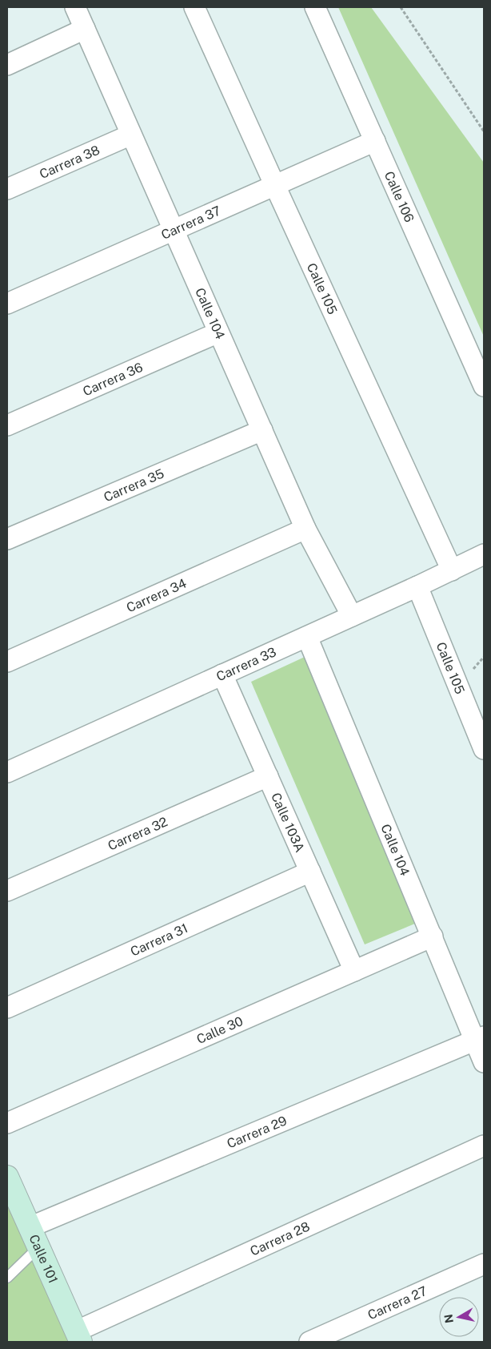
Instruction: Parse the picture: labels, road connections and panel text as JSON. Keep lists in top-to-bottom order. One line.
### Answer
{"streets":{"street":["Carrera 38","Calle 106","Carrera 37","Calle 105","Calle 104","Carrera 36","Carrera 35","Carrera 34","Carrera 33","Calle 103A","Carrera 32","Carrera 31","Calle 30","Carrera 29","Carrera 28","Calle 101","Carrera 27"]},"crossings":[["Carrera 38","Calle 104"],["Calle 106","Carrera 37"],["Carrera 37","Calle 105"],["Carrera 37","Calle 104"],["Calle 105","Carrera 33"],["Calle 104","Carrera 36"],["Calle 104","Carrera 35"],["Calle 104","Carrera 34"],["Calle 104","Carrera 33"],["Calle 104","Calle 30"],["Calle 104","Carrera 29"],["Carrera 33","Calle 103A"],["Calle 103A","Carrera 32"],["Calle 103A","Carrera 31"],["Calle 103A","Calle 30"],["Carrera 29","Calle 101"],["Carrera 28","Calle 101"]],"north":"left"}
